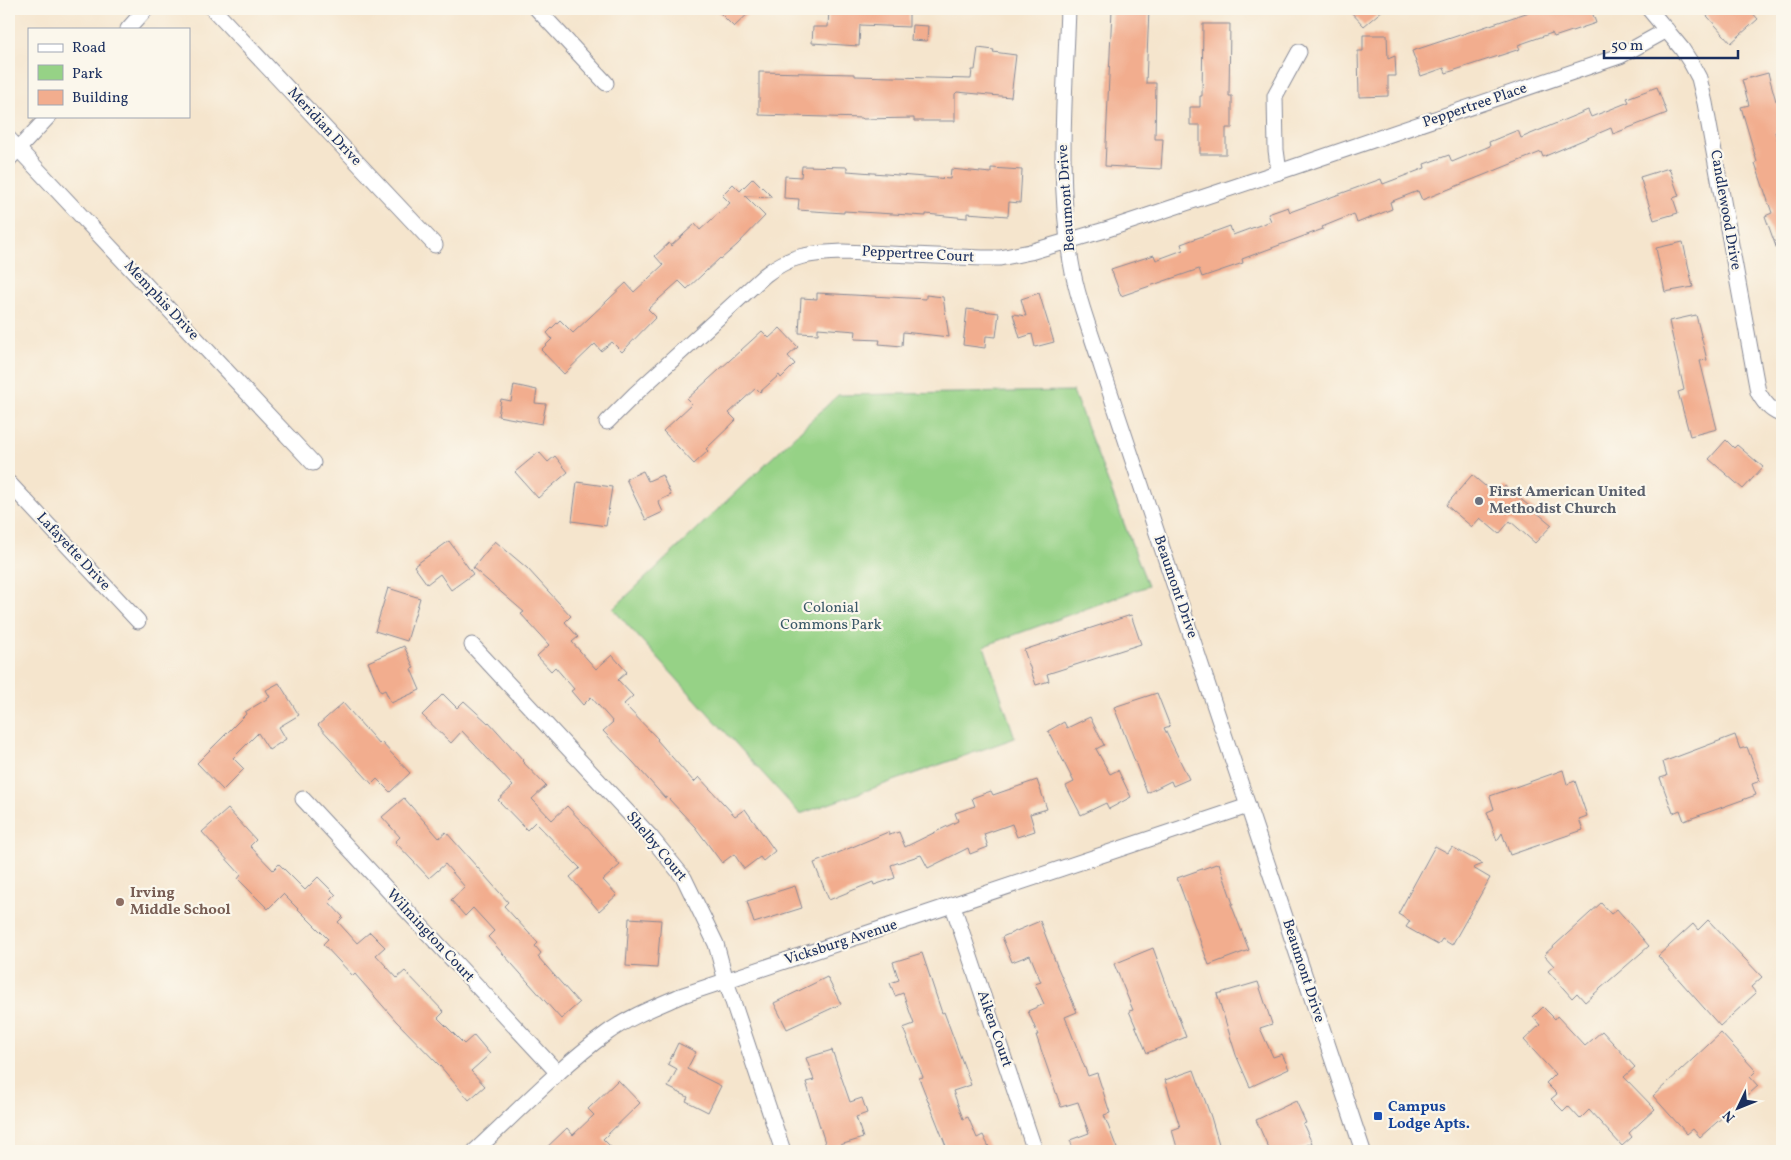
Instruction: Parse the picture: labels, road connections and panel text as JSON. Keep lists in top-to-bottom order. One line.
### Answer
{"streets":{"street":["Peppertree Place","Meridian Drive","Beaumont Drive","Candlewood Drive","Peppertree Court","Memphis Drive","Lafayette Drive","Shelby Court","Wilmington Court","Vicksburg Avenue","Aiken Court"]},"crossings":[["Peppertree Place","Candlewood Drive"],["Peppertree Place","Peppertree Court"],["Beaumont Drive","Peppertree Court"],["Beaumont Drive","Vicksburg Avenue"],["Shelby Court","Vicksburg Avenue"],["Wilmington Court","Vicksburg Avenue"],["Vicksburg Avenue","Aiken Court"]],"parks":["Colonial Commons Park"],"places":{"other":["First American United Methodist Church","Irving Middle School"],"transit":["Campus Lodge Apts."]},"legend":["Road","Park","Building"],"scale_bar":"50 m","north":"bottom left"}
